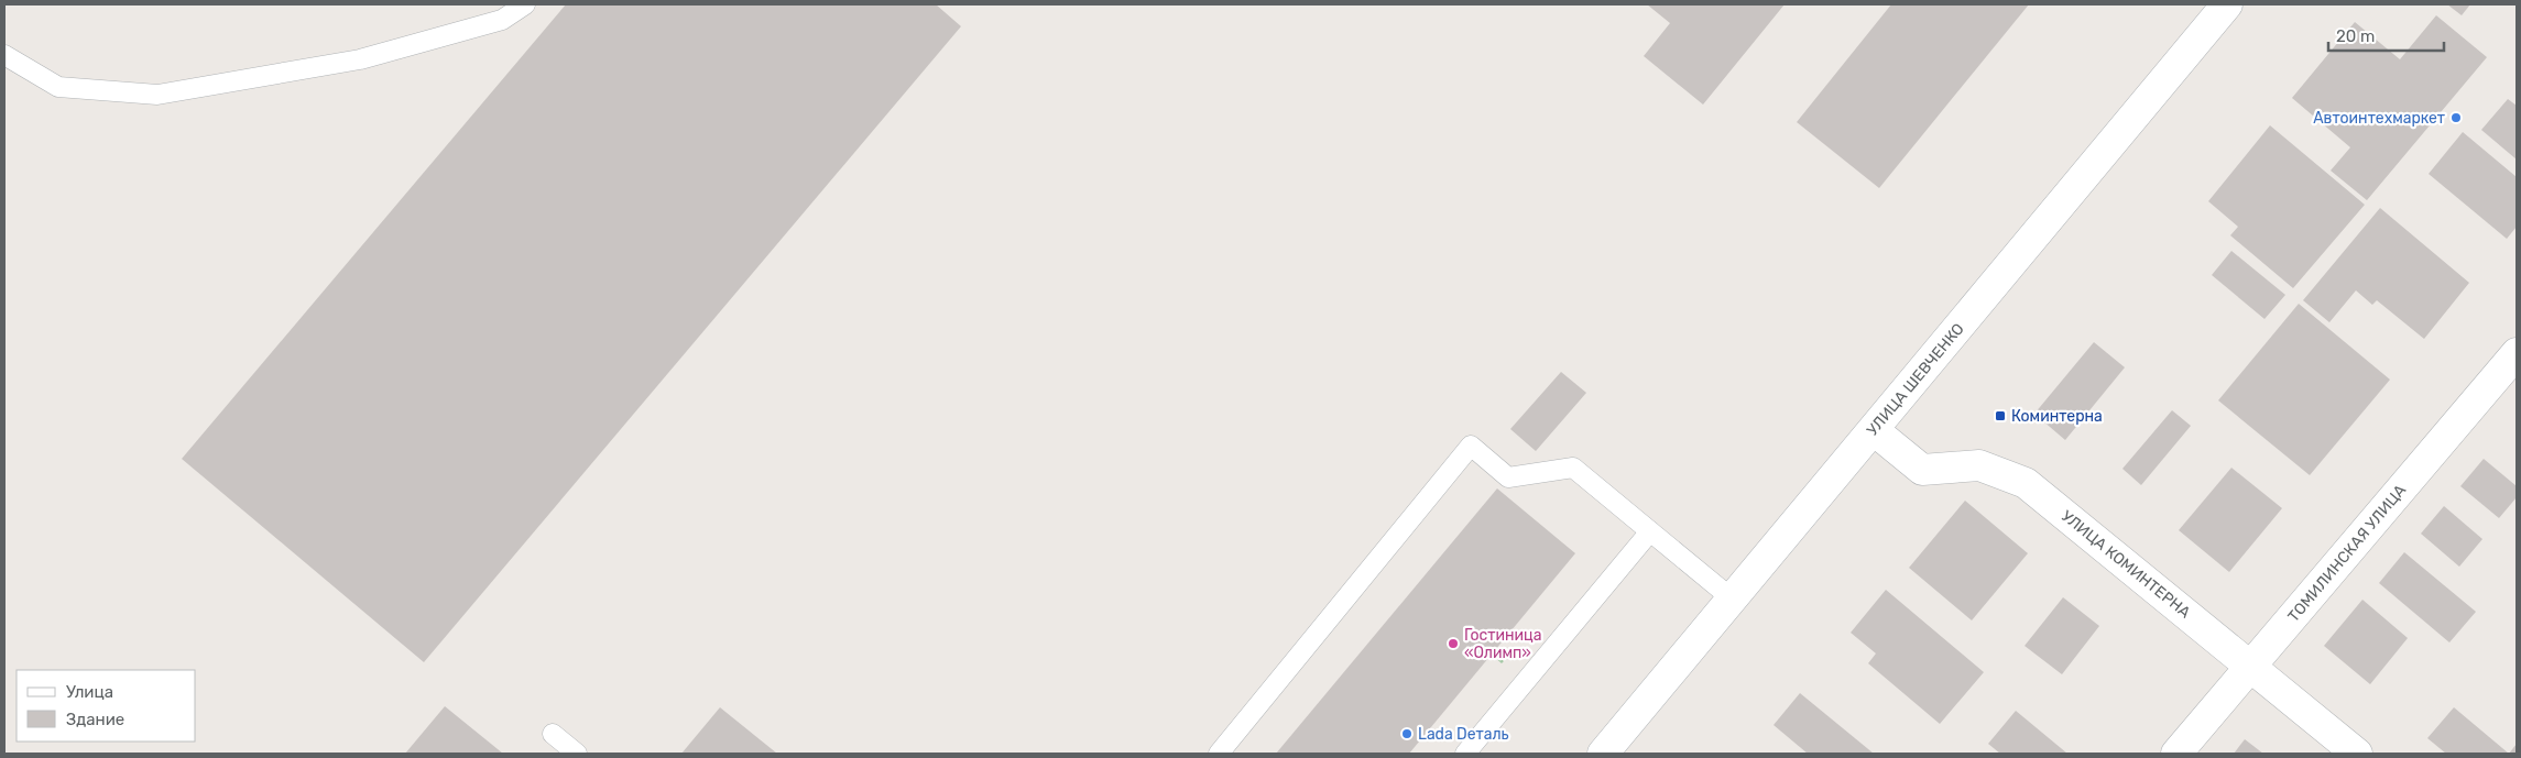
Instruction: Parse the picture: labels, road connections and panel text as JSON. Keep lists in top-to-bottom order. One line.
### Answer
{"streets":{"street":["УЛИЦА ШЕВЧЕНКО","ТОМИЛИНСКАЯ УЛИЦА","УЛИЦА КОМИНТЕРНА"]},"crossings":[["УЛИЦА ШЕВЧЕНКО","УЛИЦА КОМИНТЕРНА"],["ТОМИЛИНСКАЯ УЛИЦА","УЛИЦА КОМИНТЕРНА"]],"places":{"other":["Автоинтехмаркет","Гостиница «Олимп»","Lada Dеталь"],"transit":["Коминтерна"]},"legend":["Улица","Здание"],"scale_bar":"20 m"}
